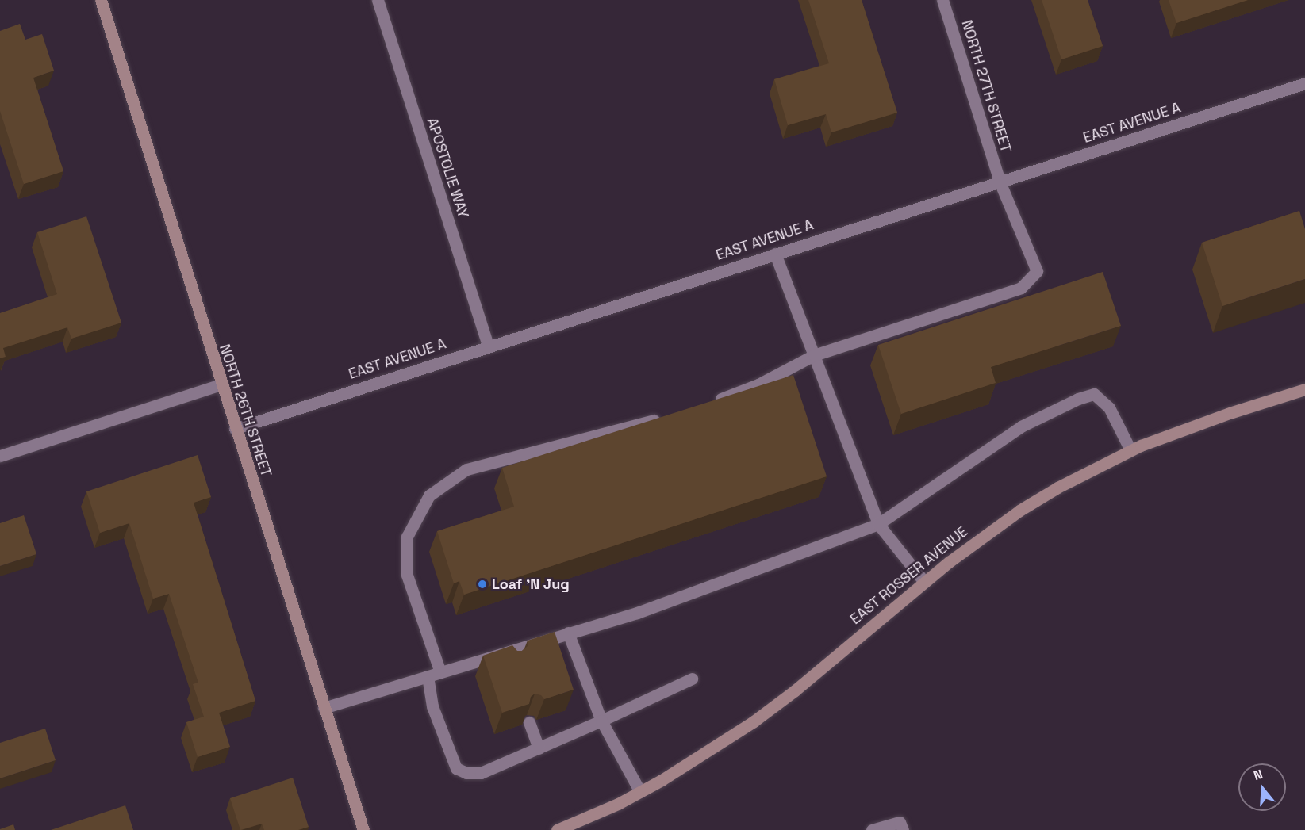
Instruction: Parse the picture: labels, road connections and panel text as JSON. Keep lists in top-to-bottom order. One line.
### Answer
{"streets":{"street":["NORTH 27TH STREET","EAST AVENUE A","APOSTOLIE WAY","NORTH 26TH STREET","EAST ROSSER AVENUE"]},"crossings":[["NORTH 27TH STREET","EAST AVENUE A"],["EAST AVENUE A","APOSTOLIE WAY"],["EAST AVENUE A","NORTH 26TH STREET"]],"places":["Loaf 'N Jug"],"north":"top"}
